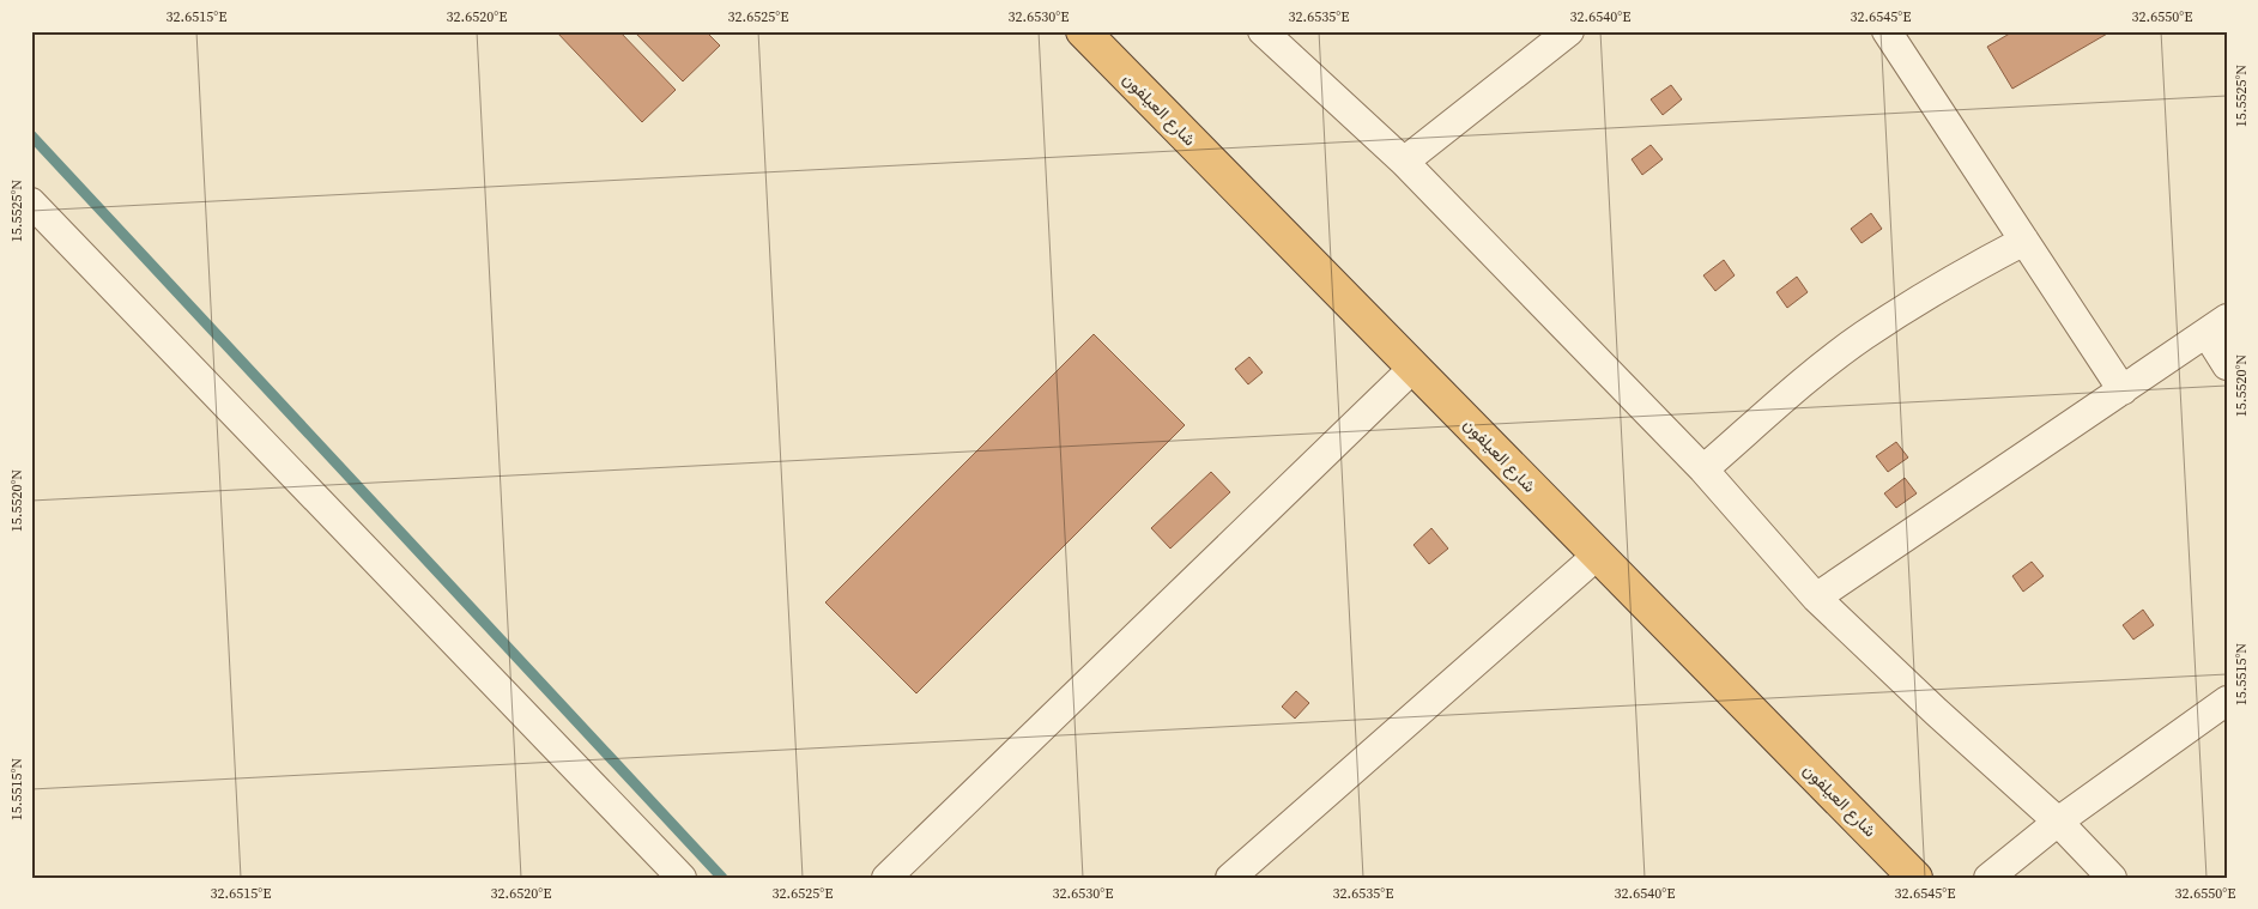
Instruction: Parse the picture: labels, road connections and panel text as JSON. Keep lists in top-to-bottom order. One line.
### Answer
{"streets":{"highway":["شارع العيلفون"]},"coordinates":["32.6515°E","32.6520°E","32.6525°E","32.6530°E","32.6535°E","32.6540°E","32.6545°E","32.6550°E","15.5525°N","15.5520°N","15.5515°N"]}
